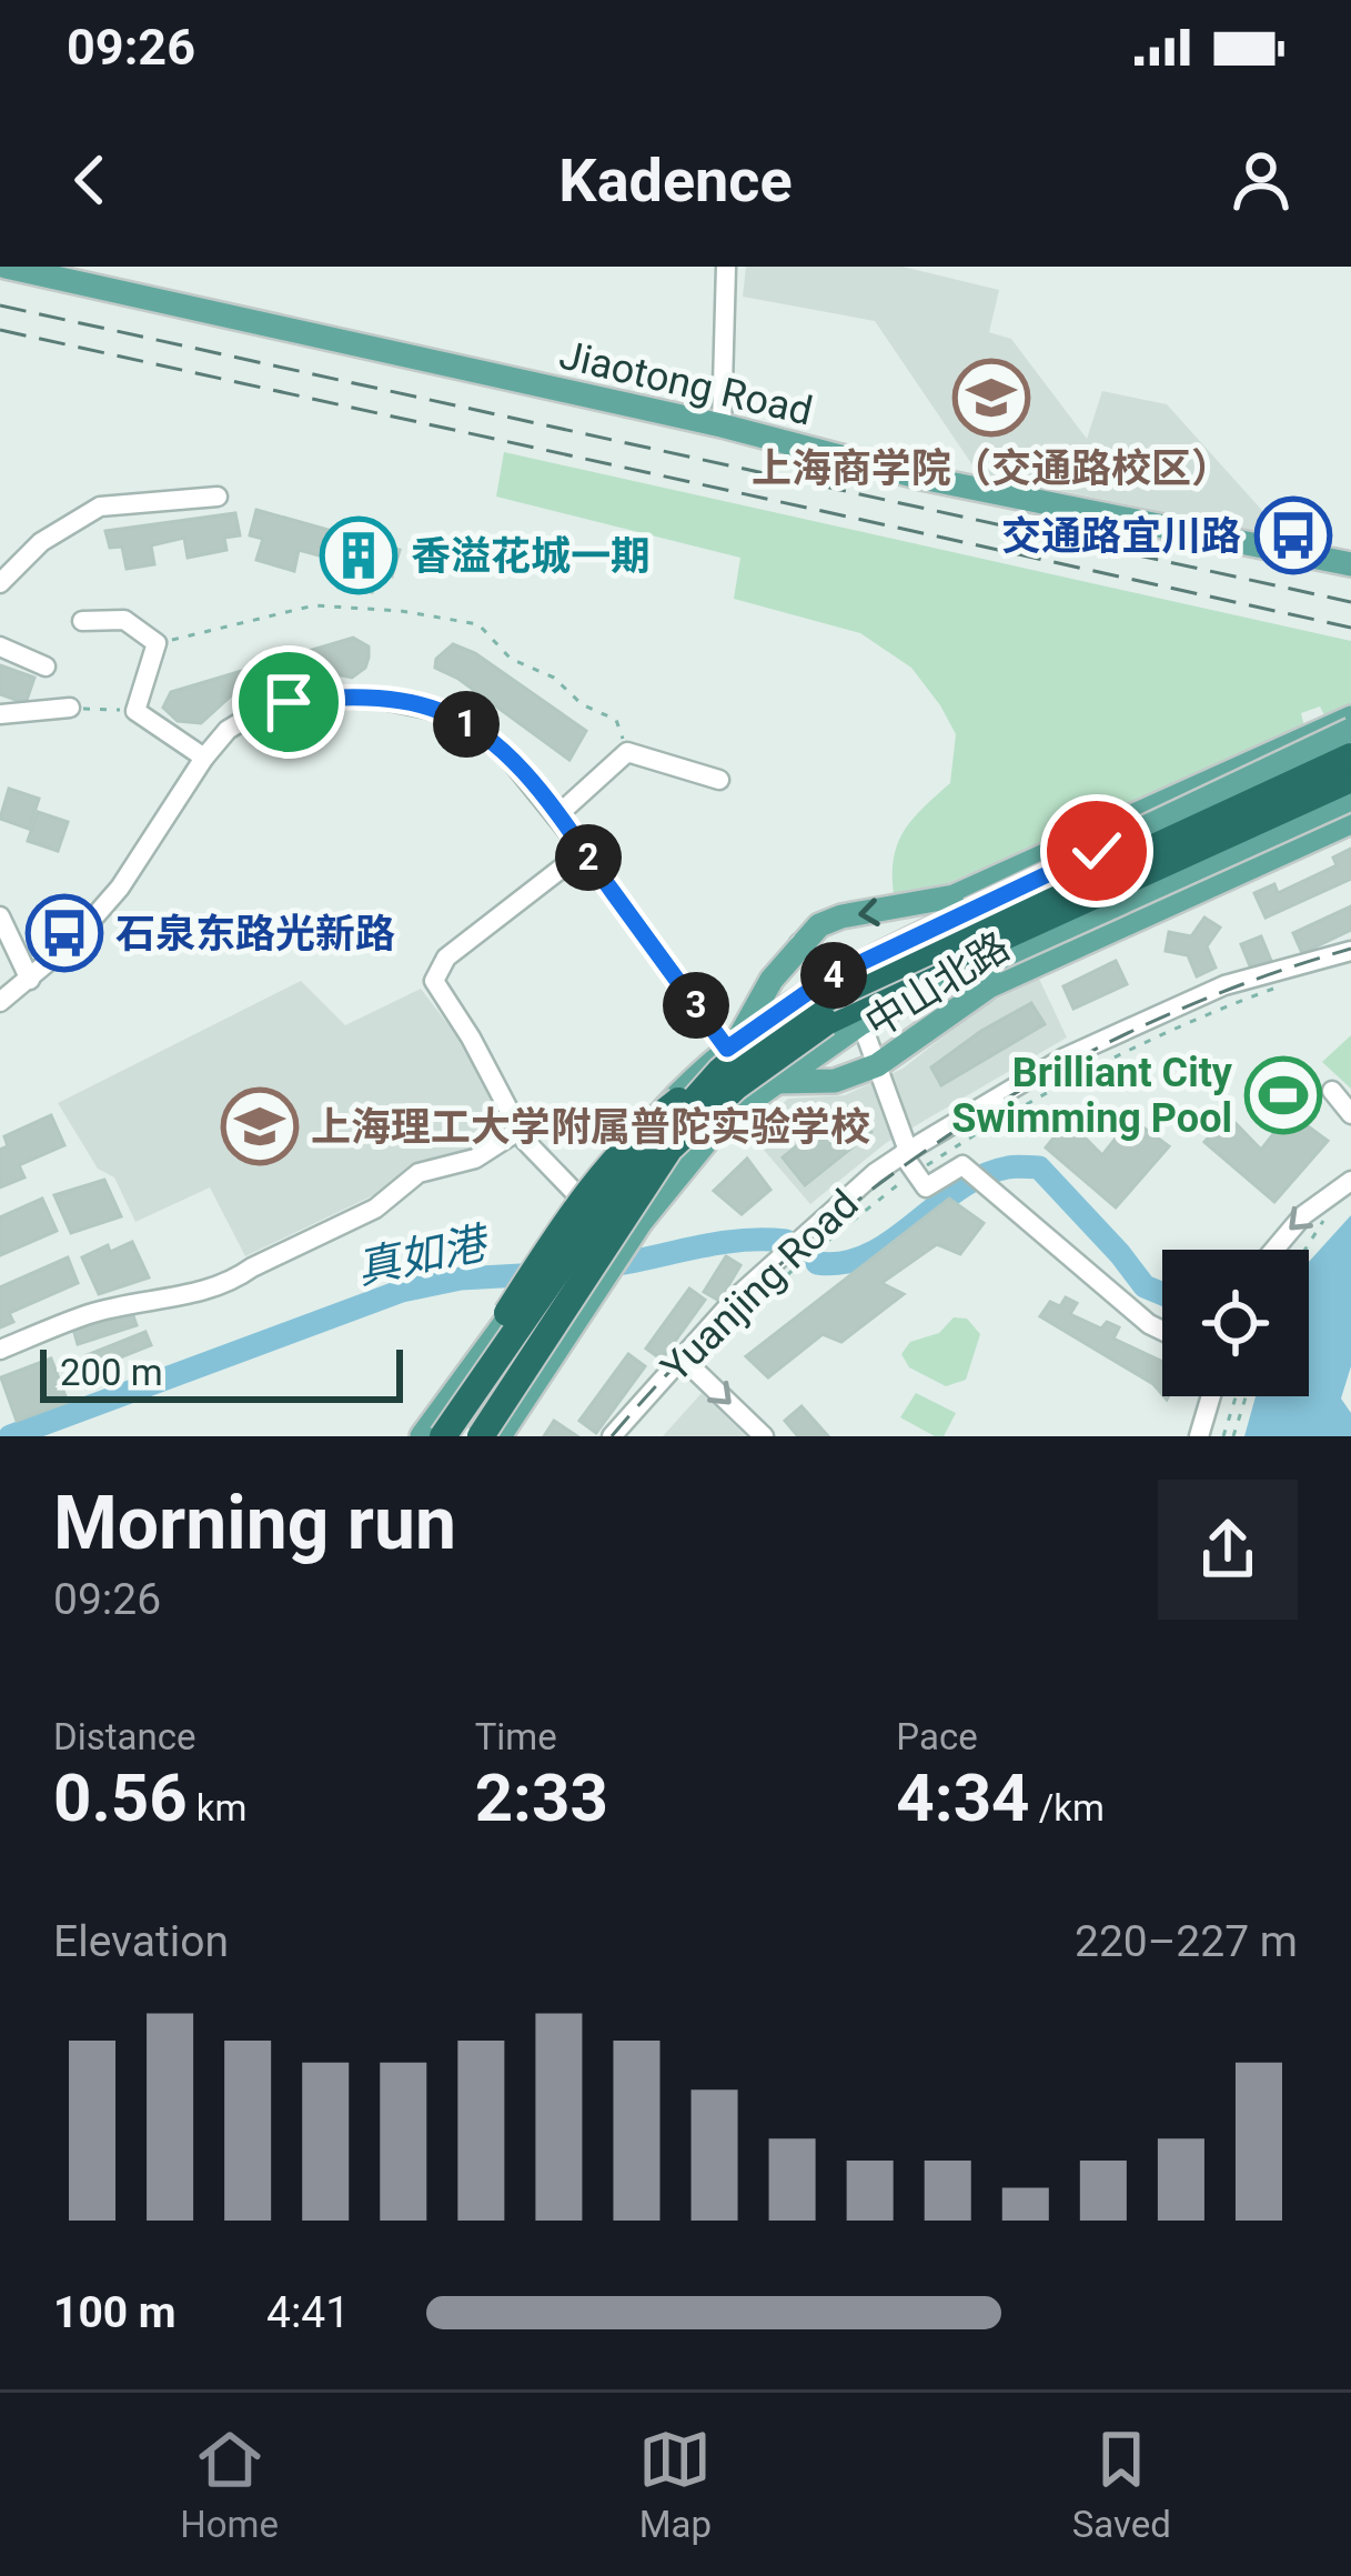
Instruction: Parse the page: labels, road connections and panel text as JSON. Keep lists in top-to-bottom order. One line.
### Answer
{"streets":{"main road":["Jiaotong Road","中山北路"],"street":["Yuanjing Road"]},"water":["真如港"],"places":{"school or university":["上海商学院（交通路校区）","上海理工大学附属普陀实验学校"],"bus stop":["交通路宜川路","石泉东路光新路"],"building":["香溢花城一期"],"sports":["Brilliant City Swimming Pool"]},"scale_bar":"200 m","page":{"status":"09:26","header":"Kadence","pins":["1","2","4","3"],"scale":"200 m","heading":["Morning run","09:26"],"stats":[["Distance","0.56 km"],["Time","2:33"],["Pace","4:34 /km"]],"chart":["Elevation","220–227 m"],"list":[{"name":"100 m","note":"4:41"}],"tabs":["Home","Map","Saved"]}}
